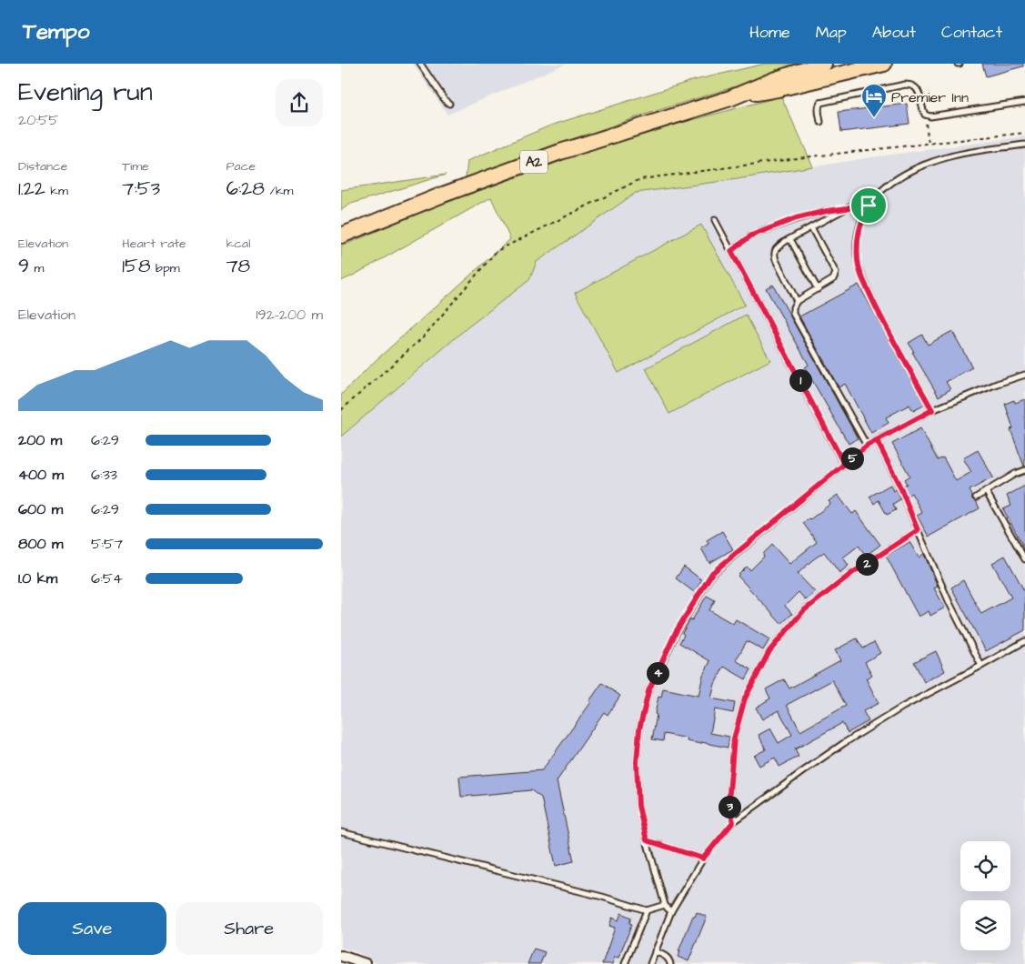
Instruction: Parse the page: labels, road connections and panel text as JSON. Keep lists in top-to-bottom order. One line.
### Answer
{"streets":{"highway":["A2"]},"places":{"hotel":["Premier Inn"]},"page":{"header":"Tempo","nav":["Home","Map","About","Contact"],"heading":["Evening run","20:55"],"stats":[["Distance","1.22 km"],["Time","7:53"],["Pace","6:28 /km"],["Elevation","9 m"],["Heart rate","158 bpm"],["kcal","78"]],"chart":["Elevation","192–200 m"],"pins":["1","5","2","4","3"],"list":[{"name":"200 m","note":"6:29"},{"name":"400 m","note":"6:33"},{"name":"600 m","note":"6:29"},{"name":"800 m","note":"5:57"},{"name":"1.0 km","note":"6:54"}],"buttons":["Save","Share"]}}
